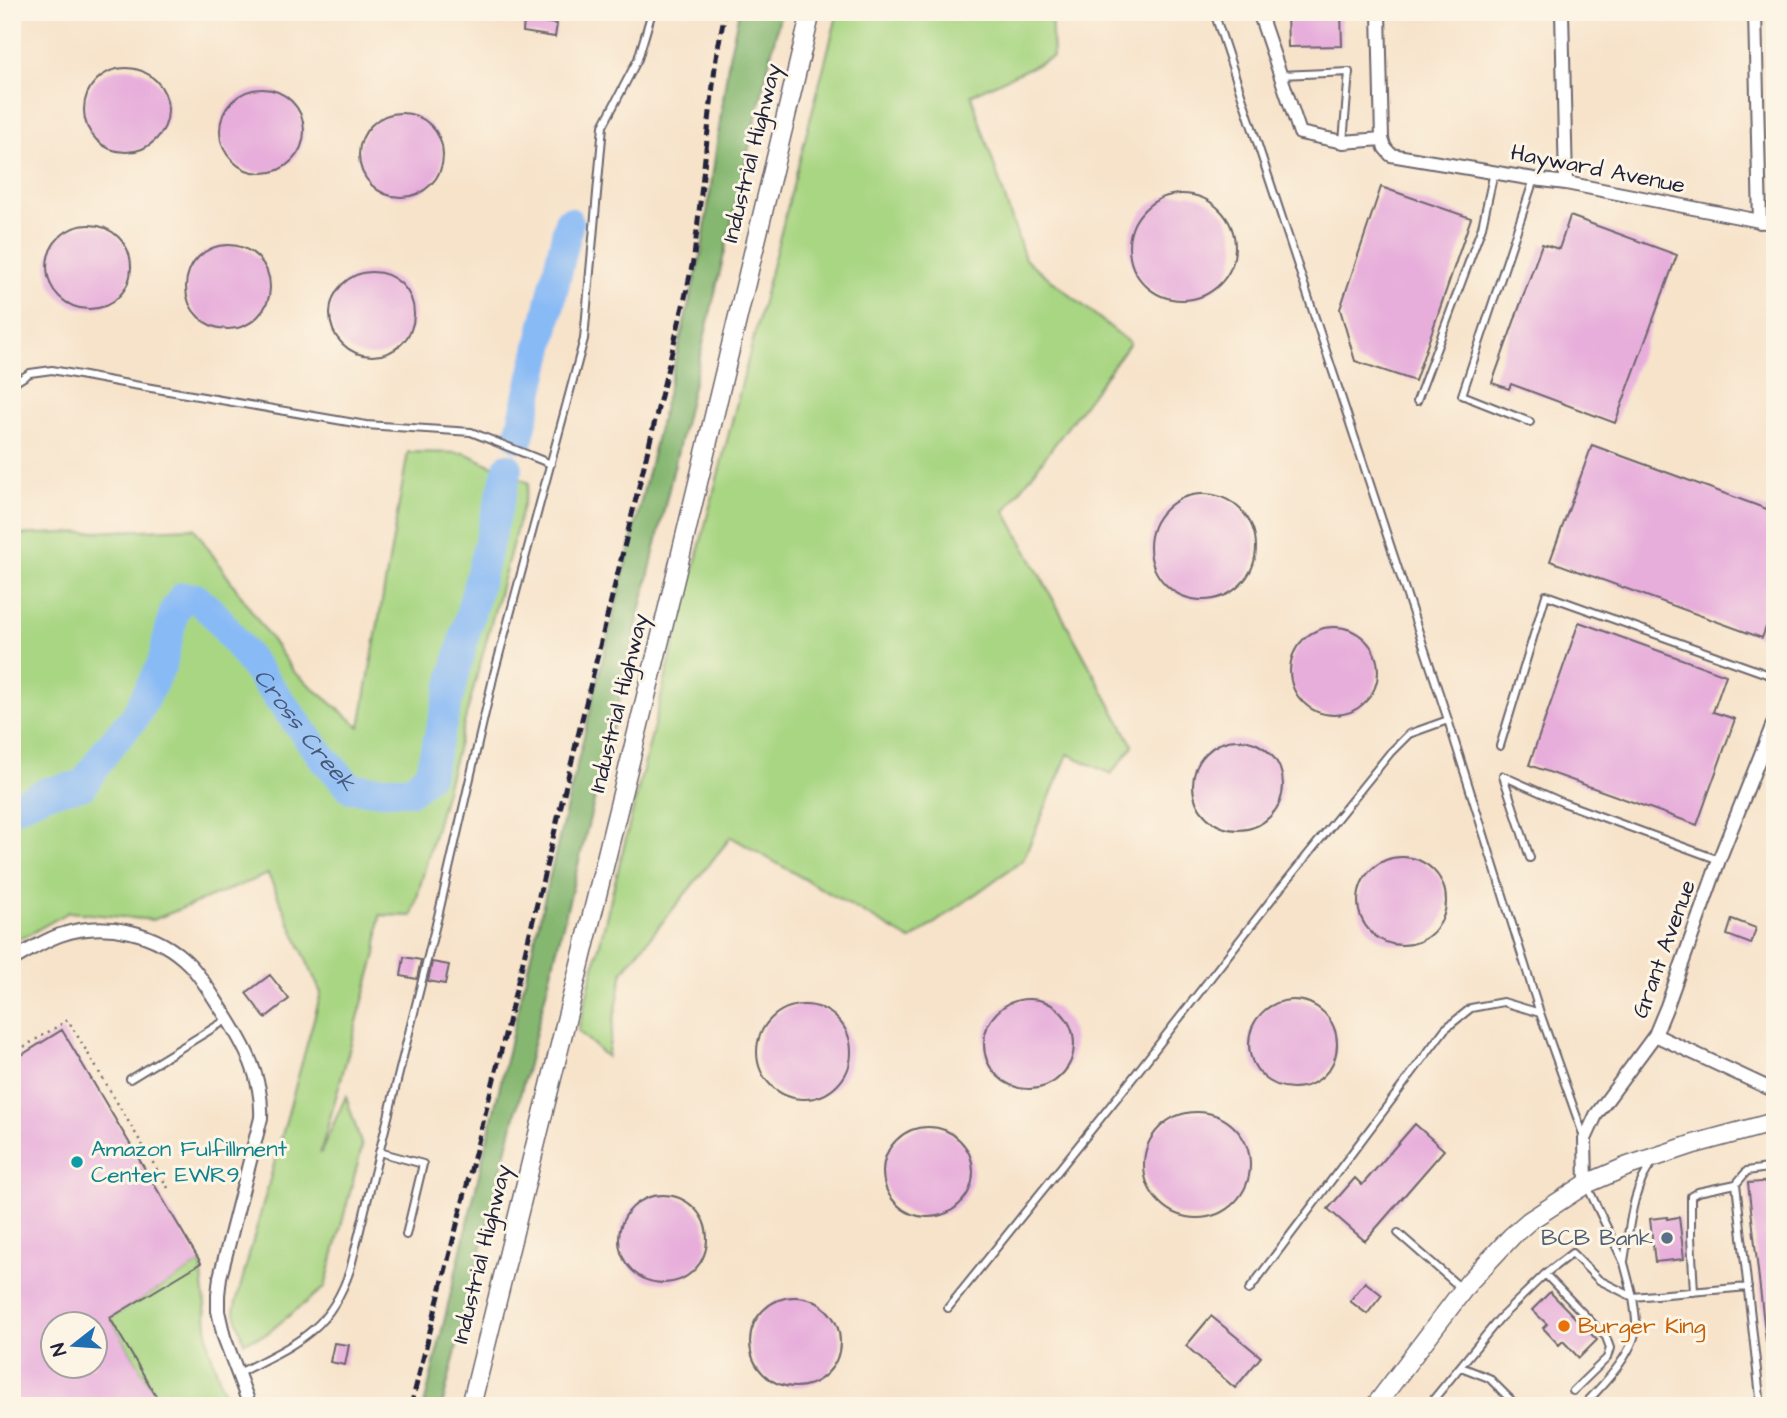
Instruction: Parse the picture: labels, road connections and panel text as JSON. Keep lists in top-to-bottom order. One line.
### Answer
{"streets":{"main road":["Industrial Highway"],"street":["Hayward Avenue","Grant Avenue"]},"water":["Cross Creek"],"places":["Amazon Fulfillment Center EWR9","BCB Bank","Burger King"],"north":"left"}
